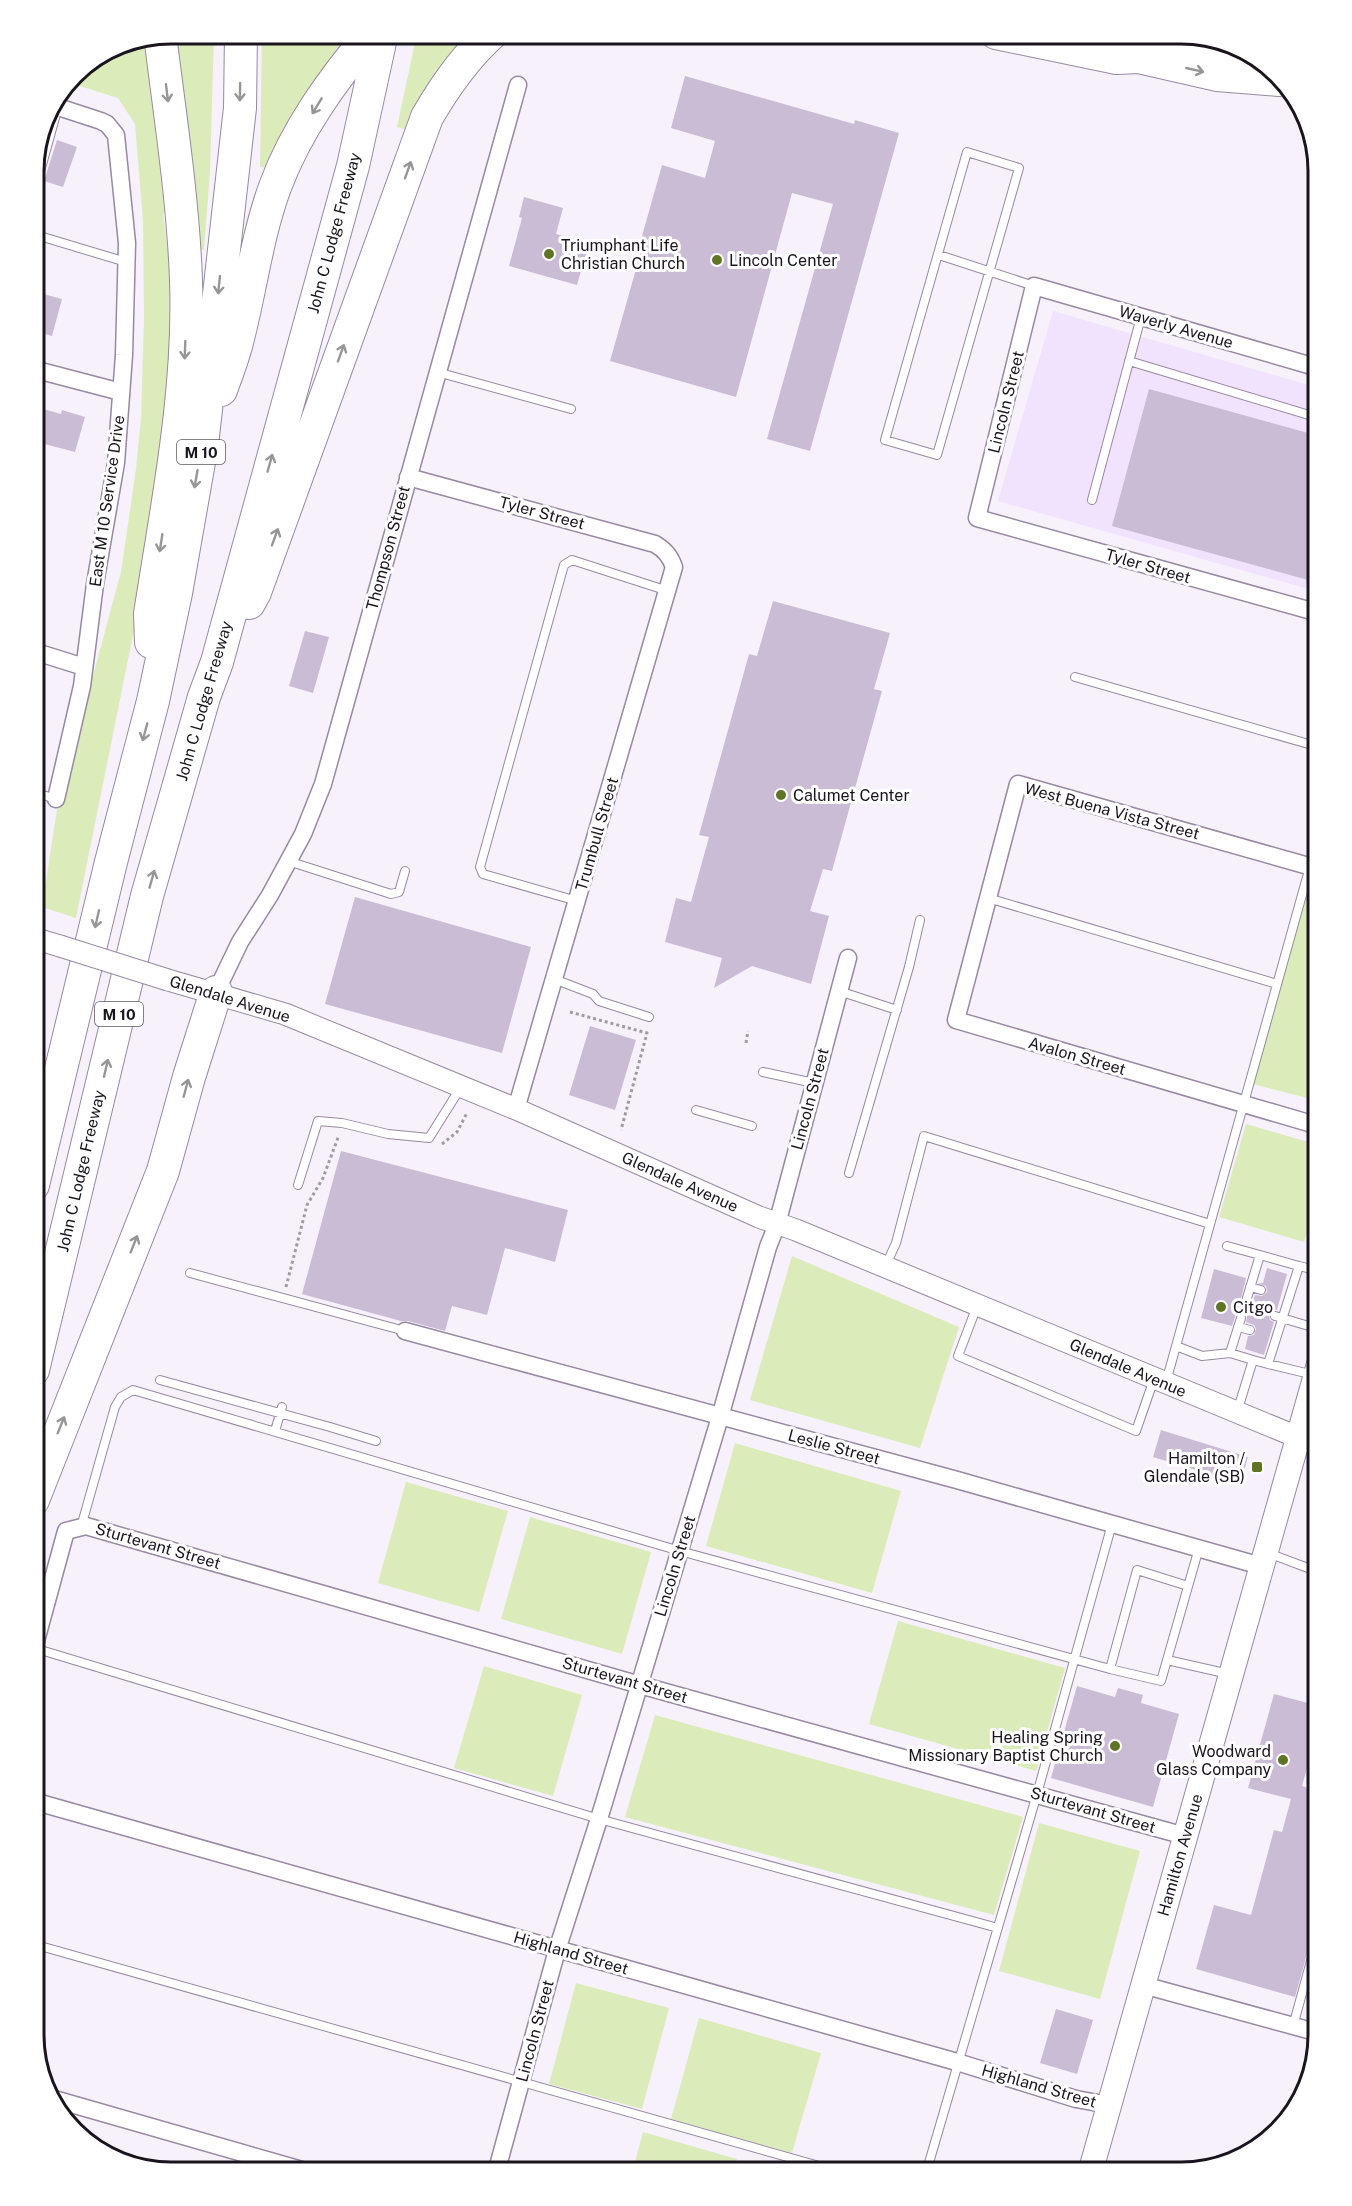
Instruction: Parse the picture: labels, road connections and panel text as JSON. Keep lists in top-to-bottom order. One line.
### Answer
{"streets":{"highway":["John C Lodge Freeway","M 10"],"main road":["Hamilton Avenue"],"street":["Waverly Avenue","Lincoln Street","East M 10 Service Drive","Tyler Street","Thompson Street","West Buena Vista Street","Trumbull Street","Glendale Avenue","Avalon Street","Leslie Street","Sturtevant Street","Highland Street"]},"crossings":[["Waverly Avenue","Lincoln Street"],["Lincoln Street","Tyler Street"],["Lincoln Street","Glendale Avenue"],["Lincoln Street","Leslie Street"],["Lincoln Street","Sturtevant Street"],["Lincoln Street","Highland Street"],["Tyler Street","Thompson Street"],["Tyler Street","Trumbull Street"],["Thompson Street","Glendale Avenue"],["West Buena Vista Street","Avalon Street"],["Trumbull Street","Glendale Avenue"],["Glendale Avenue","Hamilton Avenue"],["Leslie Street","Hamilton Avenue"],["Sturtevant Street","Hamilton Avenue"],["Hamilton Avenue","Highland Street"]],"places":{"other":["Triumphant Life Christian Church","Lincoln Center","Calumet Center","Citgo","Healing Spring Missionary Baptist Church","Woodward Glass Company"],"transit":["Hamilton / Glendale (SB)"]}}
